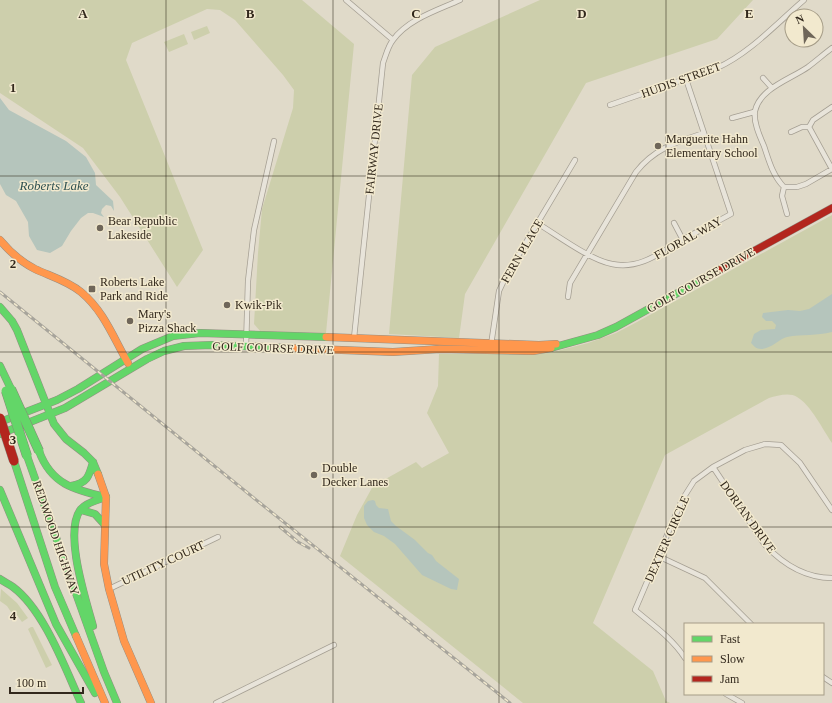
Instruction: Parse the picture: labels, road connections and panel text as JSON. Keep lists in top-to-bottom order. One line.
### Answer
{"streets":{"main road":["GOLF COURSE DRIVE","REDWOOD HIGHWAY"],"street":["HUDIS STREET","FAIRWAY DRIVE","FLORAL WAY","FERN PLACE","DORIAN DRIVE","DEXTER CIRCLE","UTILITY COURT"]},"crossings":[["HUDIS STREET","FLORAL WAY"],["FAIRWAY DRIVE","GOLF COURSE DRIVE"],["FLORAL WAY","FERN PLACE"],["FERN PLACE","GOLF COURSE DRIVE"],["DORIAN DRIVE","DEXTER CIRCLE"]],"water":["Roberts Lake"],"places":{"other":["Marguerite Hahn Elementary School","Bear Republic Lakeside","Kwik-Pik","Mary's Pizza Shack","Double Decker Lanes"],"transit":["Roberts Lake Park and Ride"]},"legend":["Fast","Slow","Jam"],"scale_bar":"100 m","north":"top left","grid":{"columns":["A","B","C","D","E"],"rows":["1","2","3","4"]}}
